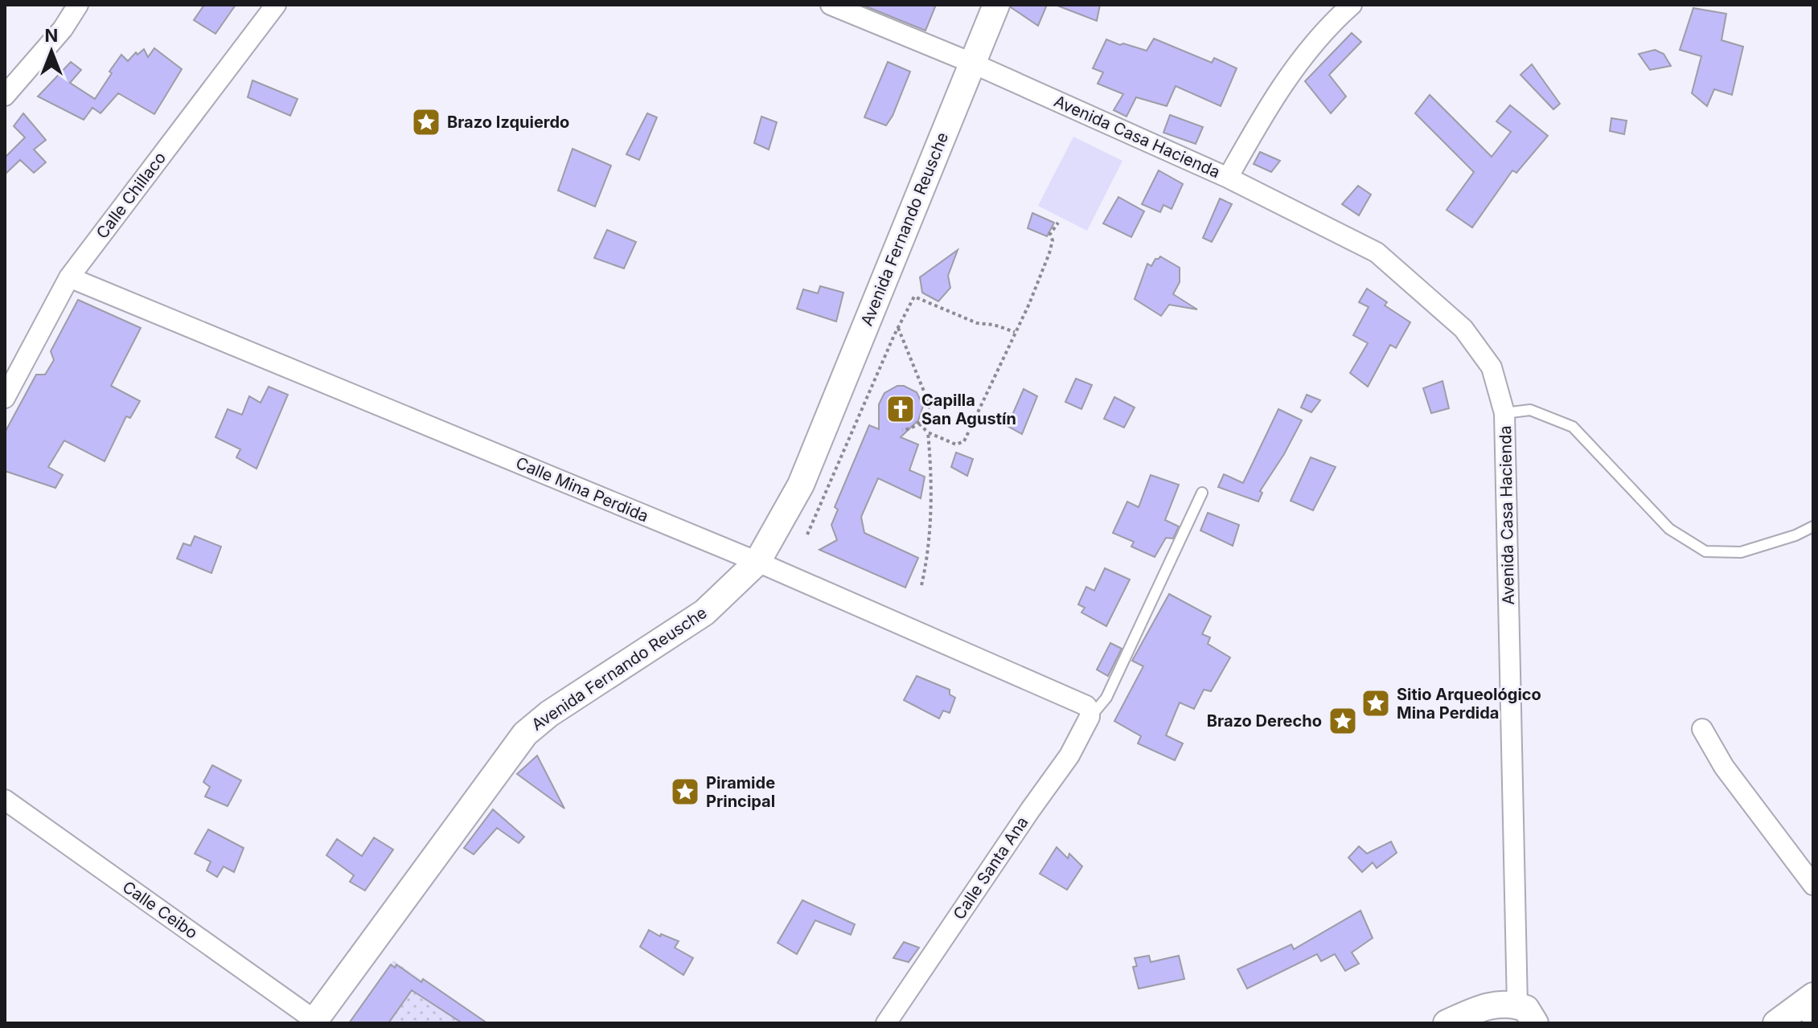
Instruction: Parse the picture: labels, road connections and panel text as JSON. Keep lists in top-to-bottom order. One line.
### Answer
{"streets":{"street":["Avenida Casa Hacienda","Calle Chillaco","Avenida Fernando Reusche","Calle Mina Perdida","Calle Santa Ana","Calle Ceibo"]},"crossings":[["Avenida Casa Hacienda","Avenida Fernando Reusche"],["Calle Chillaco","Calle Mina Perdida"],["Avenida Fernando Reusche","Calle Mina Perdida"],["Avenida Fernando Reusche","Calle Ceibo"],["Calle Mina Perdida","Calle Santa Ana"]],"places":{"place":["Brazo Izquierdo","Sitio Arqueológico Mina Perdida","Brazo Derecho","Piramide Principal"],"church":["Capilla San Agustín"]},"north":"top"}
